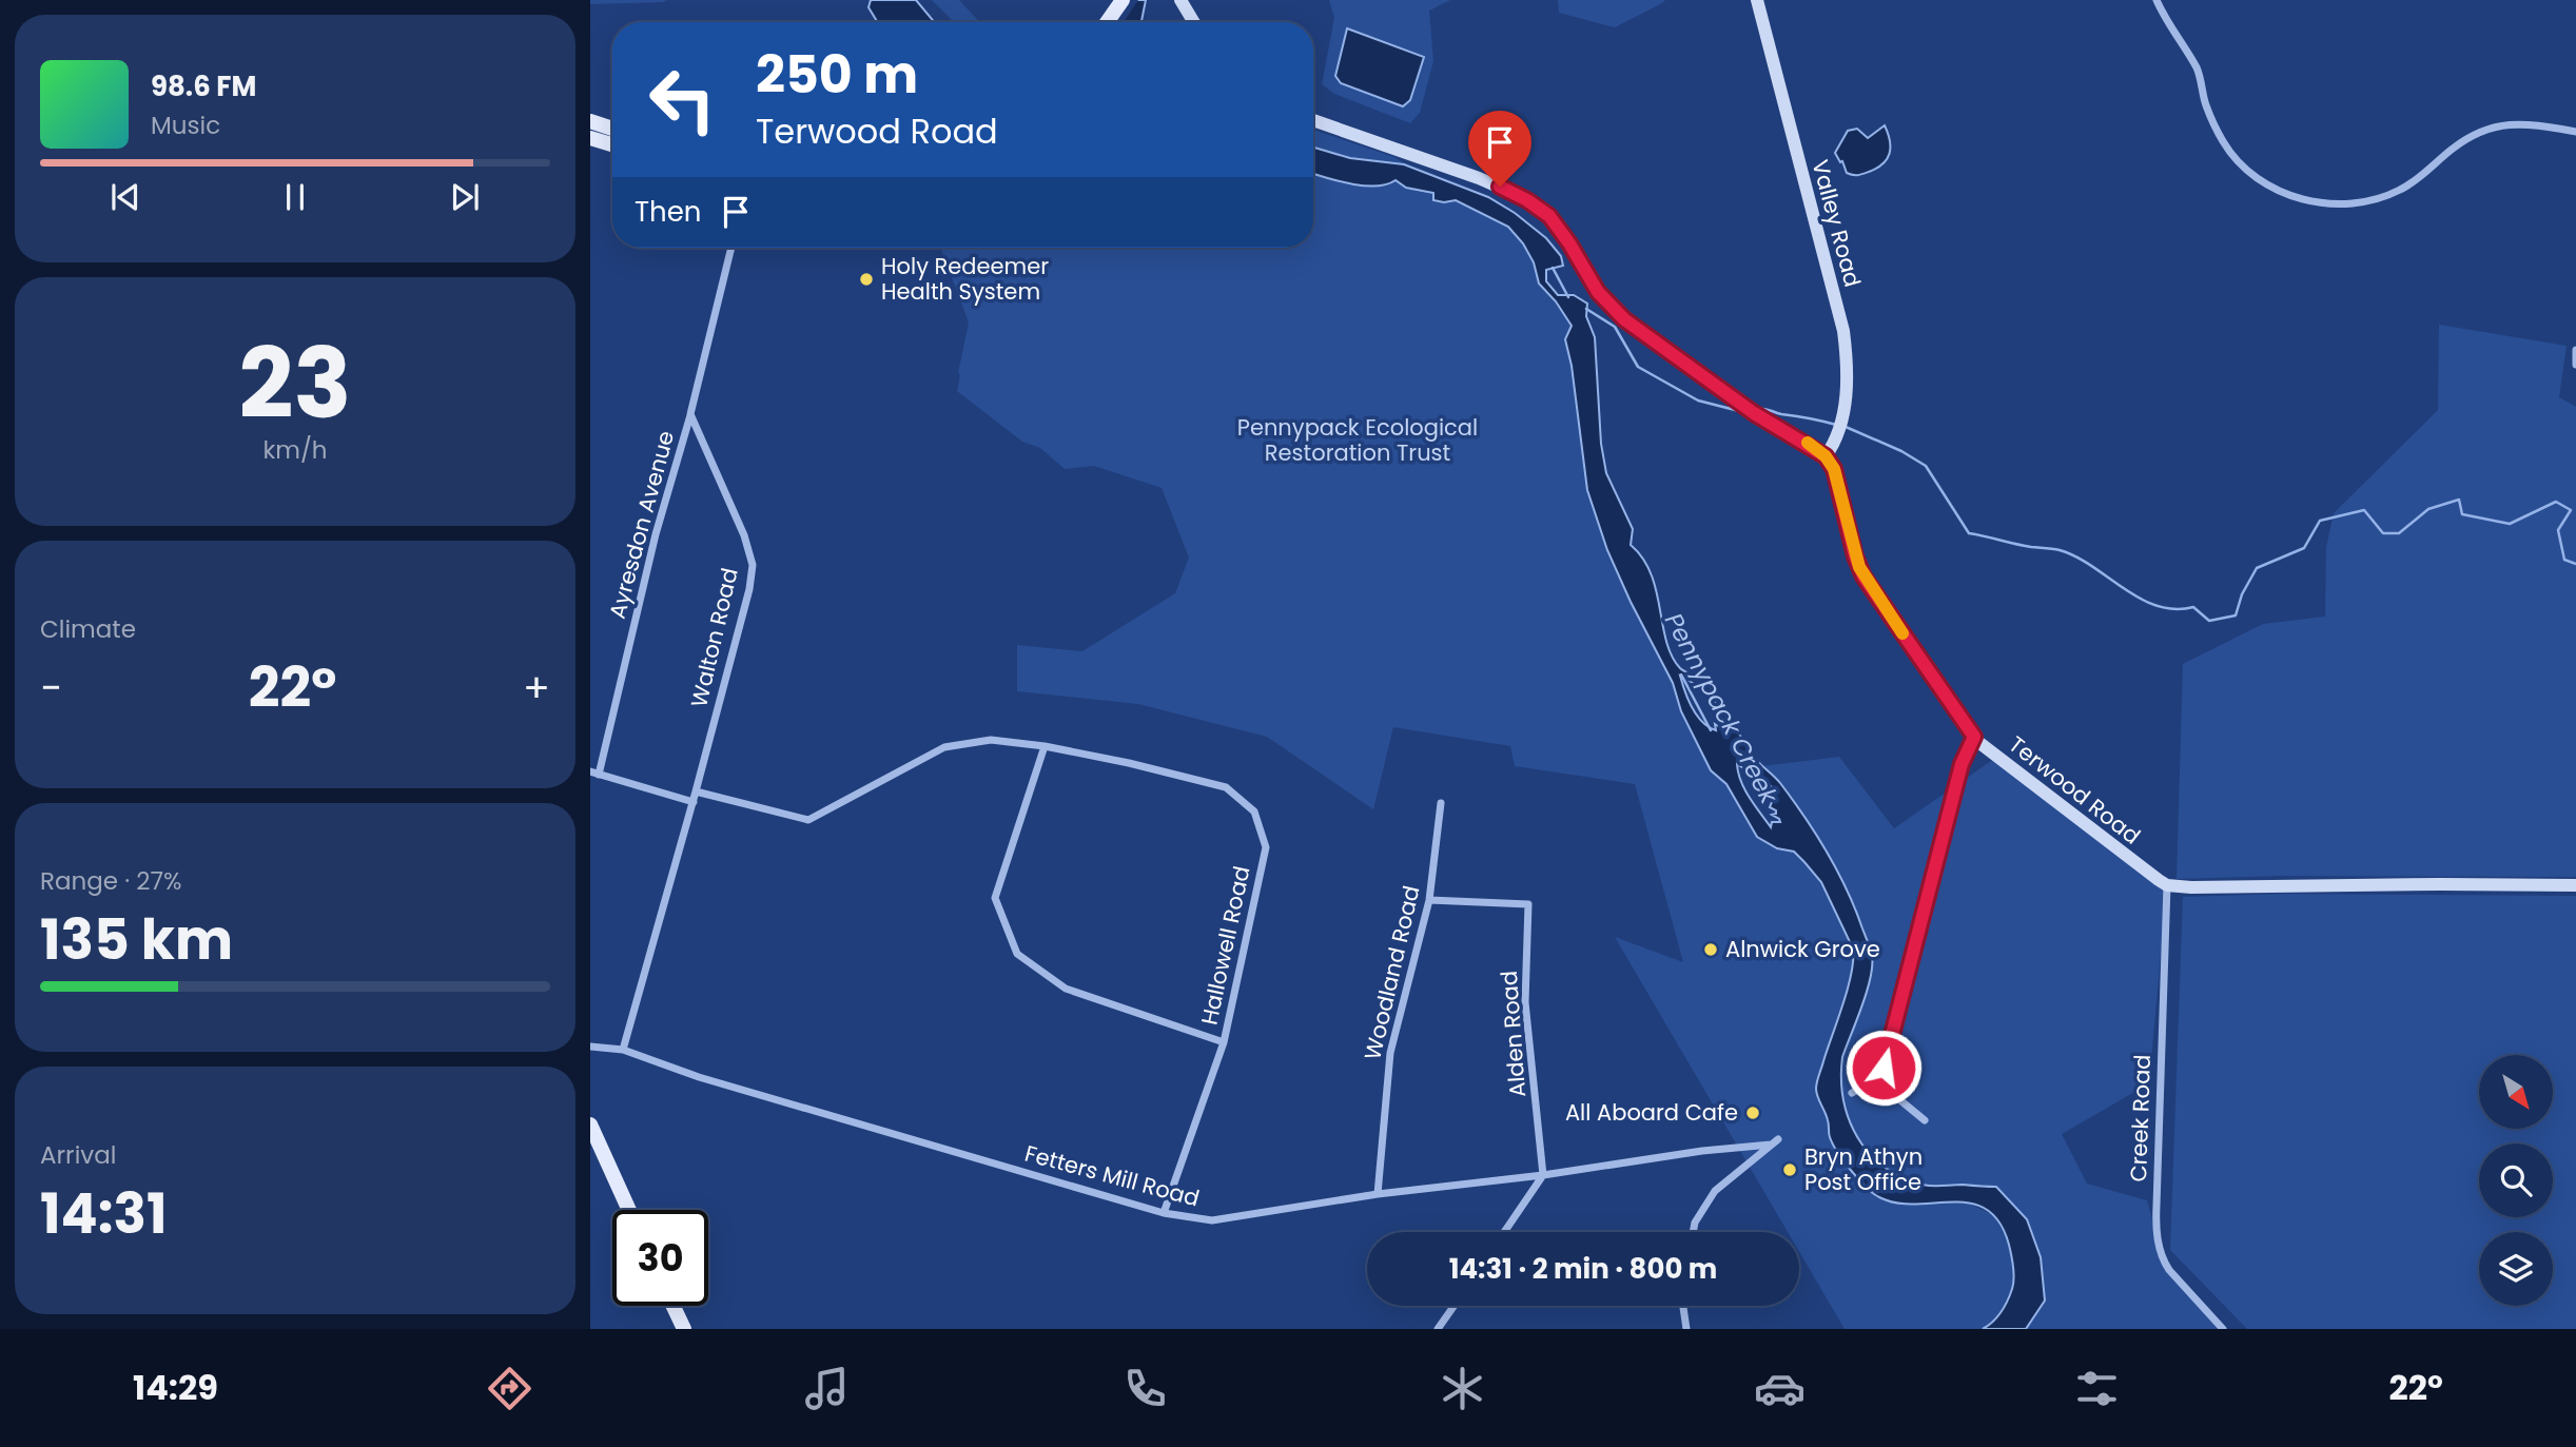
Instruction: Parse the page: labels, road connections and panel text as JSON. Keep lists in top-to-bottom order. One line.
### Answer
{"streets":{"street":["Valley Road","Ayresdon Avenue","Walton Road","Terwood Road","Hallowell Road","Woodland Road","Alden Road","Creek Road","Fetters Mill Road"]},"crossings":[["Valley Road","Terwood Road"],["Ayresdon Avenue","Walton Road"],["Walton Road","Hallowell Road"],["Walton Road","Fetters Mill Road"],["Terwood Road","Creek Road"],["Hallowell Road","Fetters Mill Road"],["Woodland Road","Alden Road"],["Woodland Road","Fetters Mill Road"],["Alden Road","Fetters Mill Road"]],"water":["Pennypack Creek"],"parks":["Pennypack Ecological Restoration Trust"],"places":["Holy Redeemer Health System","Alnwick Grove","All Aboard Cafe","Bryn Athyn Post Office"],"north":"bottom right","page":{"turn":["250 m","Terwood Road"],"song":["98.6 FM","Music"],"then":"Then","tile":[["23","km/h"],"Climate",["Range · 27%","135 km"],["Arrival","14:31"]],"heat":["−","22°","+"],"limit":"30","trip":"14:31 · 2 min · 800 m","tabs":["14:29","22°"]}}
